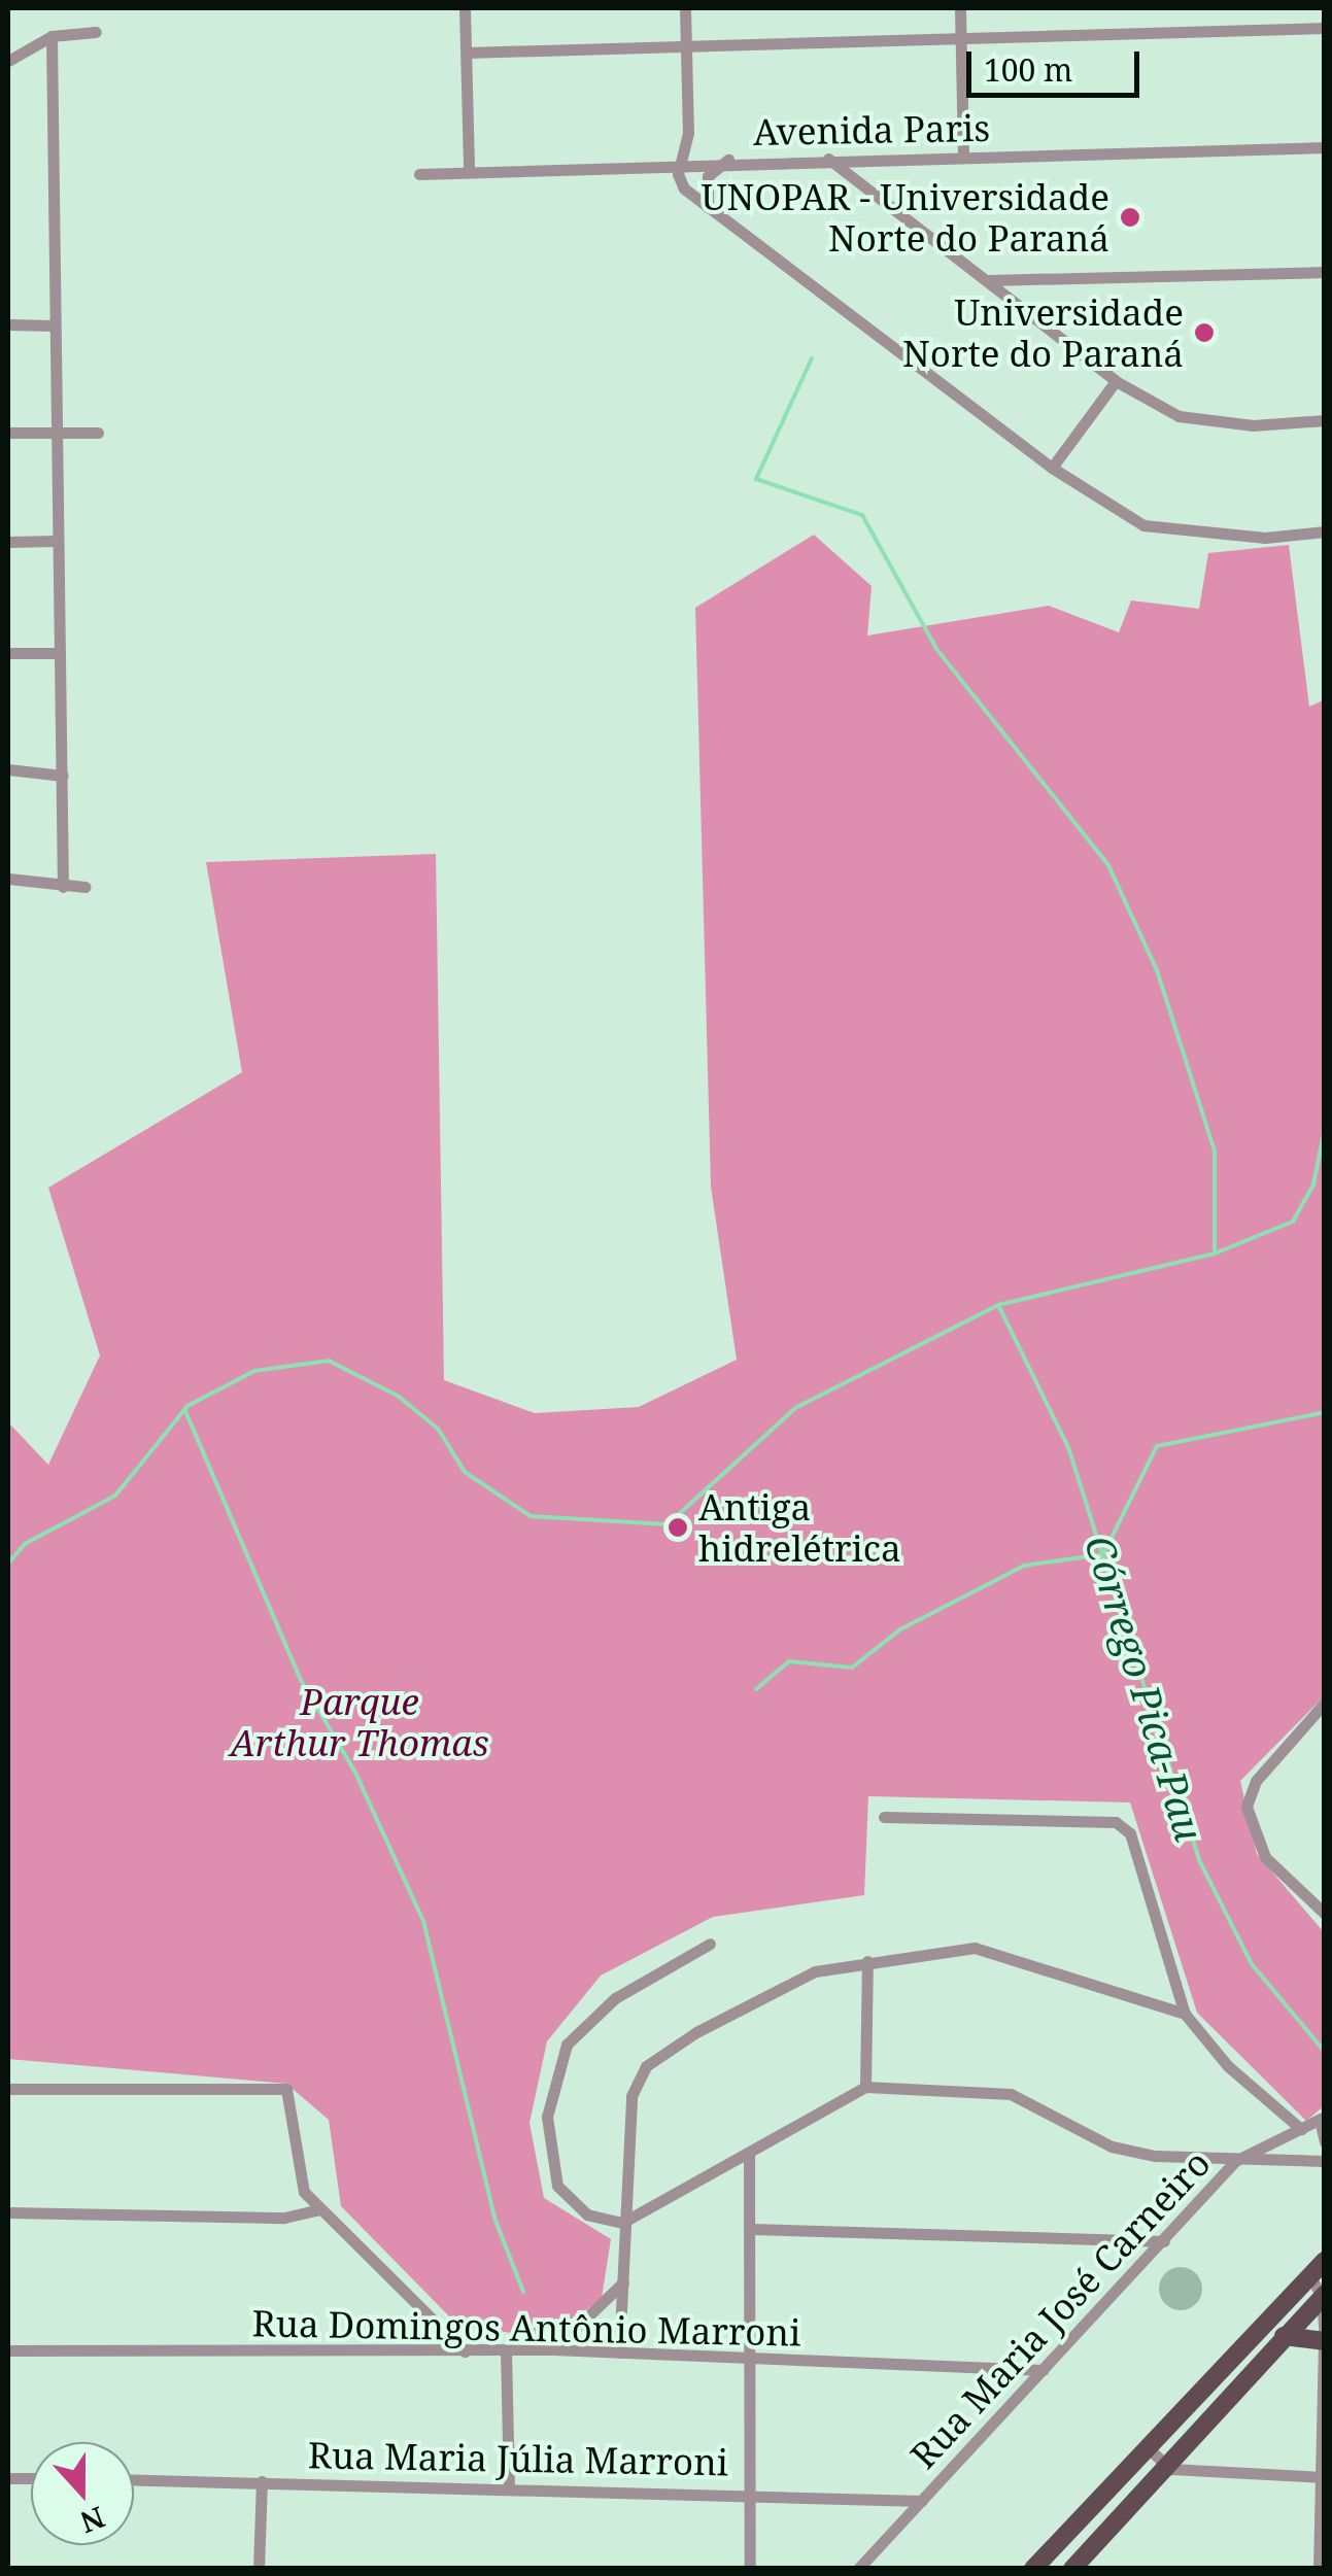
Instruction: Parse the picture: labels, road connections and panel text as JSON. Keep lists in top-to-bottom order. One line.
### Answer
{"streets":{"street":["Avenida Paris","Rua Maria José Carneiro","Rua Domingos Antônio Marroni","Rua Maria Júlia Marroni"]},"crossings":[["Rua Maria José Carneiro","Rua Domingos Antônio Marroni"],["Rua Maria José Carneiro","Rua Maria Júlia Marroni"]],"water":["Córrego Pica-Pau"],"parks":["Parque Arthur Thomas"],"places":["UNOPAR - Universidade Norte do Paraná","Universidade Norte do Paraná","Antiga hidrelétrica"],"scale_bar":"100 m","north":"bottom"}
